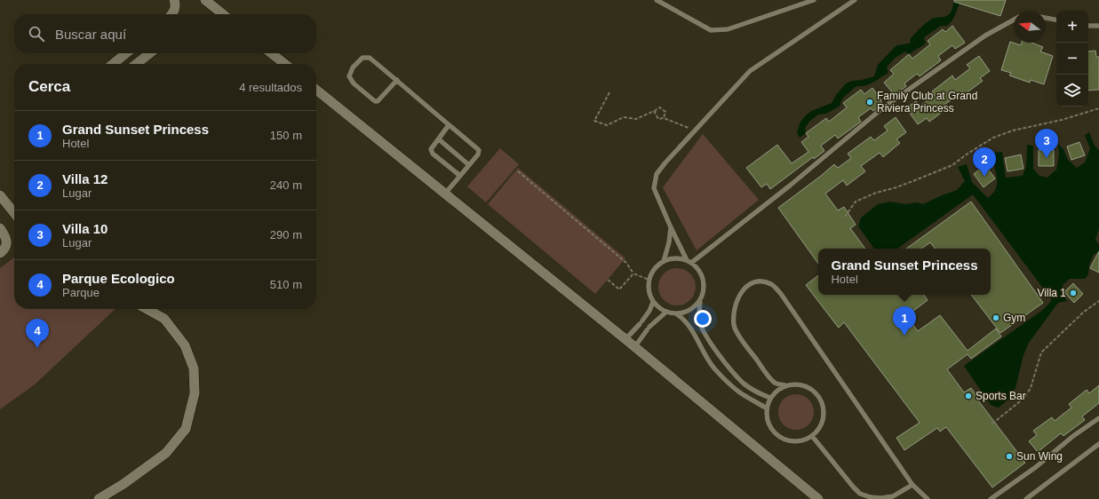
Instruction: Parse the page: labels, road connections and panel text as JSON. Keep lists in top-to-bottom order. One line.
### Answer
{"places":["Family Club at Grand Riviera Princess","Villa 1","Gym","Sports Bar","Sun Wing"],"north":"left","page":{"map_buttons":["+","−"],"search":"Buscar aquí","heading":["Cerca","4 resultados"],"list":[{"mark":"1","name":"Grand Sunset Princess","note":"Hotel","value":"150 m"},{"mark":"2","name":"Villa 12","note":"Lugar","value":"240 m"},{"mark":"3","name":"Villa 10","note":"Lugar","value":"290 m"},{"mark":"4","name":"Parque Ecologico","note":"Parque","value":"510 m"}],"pins":["3","2","1","4"],"popup":["Grand Sunset Princess","Hotel"]}}
